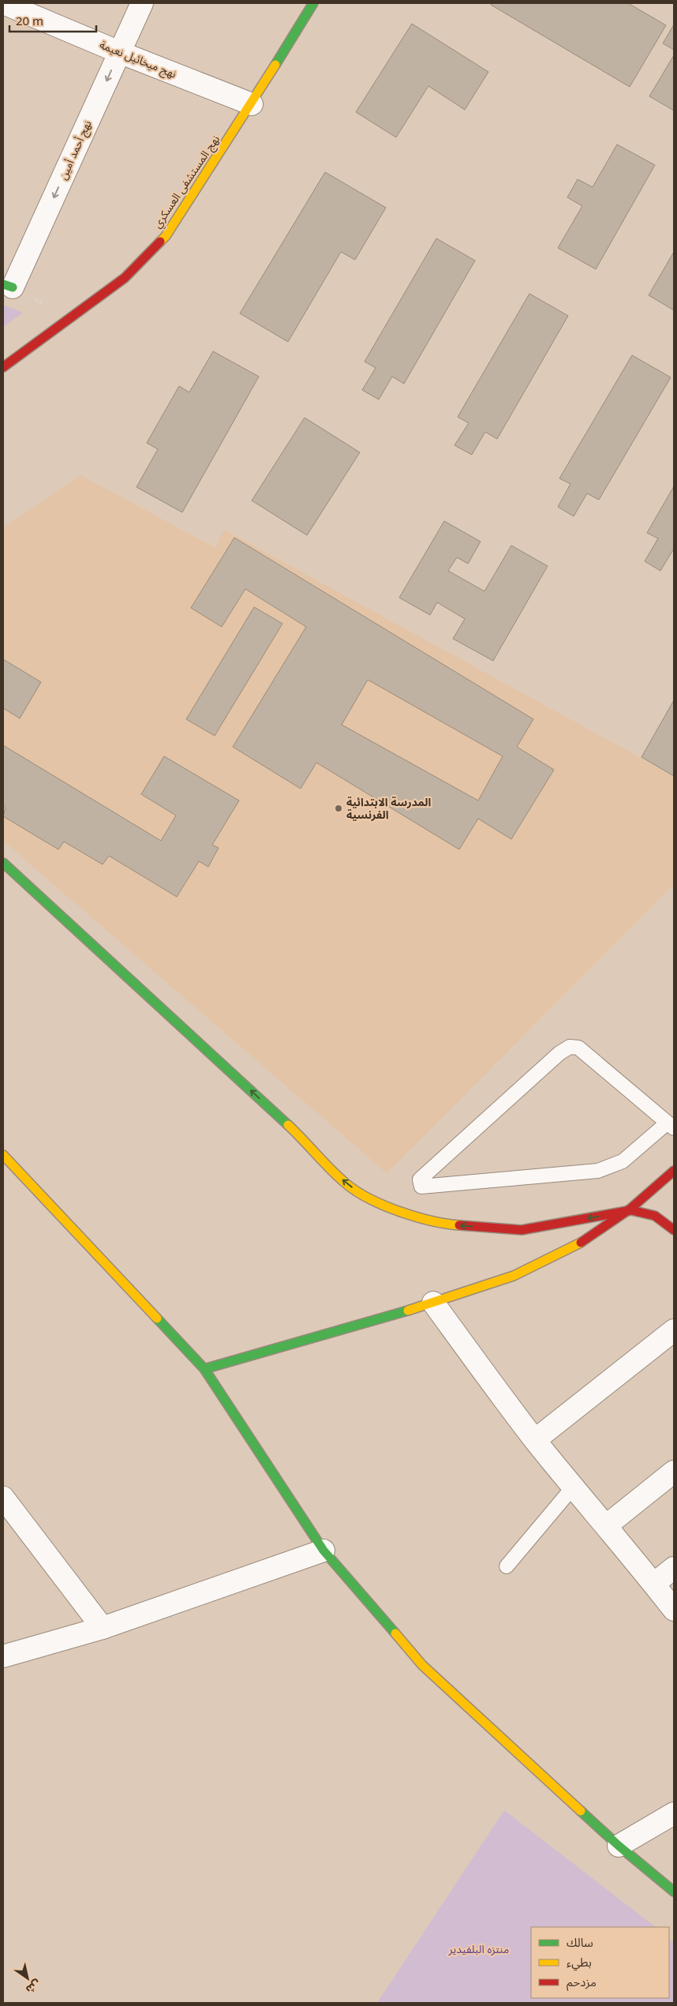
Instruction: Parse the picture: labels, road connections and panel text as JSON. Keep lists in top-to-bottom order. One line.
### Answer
{"streets":{"street":["نهج ميخائيل نعيمة","نهج أحمد أمين","نهج المستشفى العسكري"]},"crossings":[["نهج ميخائيل نعيمة","نهج أحمد أمين"],["نهج ميخائيل نعيمة","نهج المستشفى العسكري"]],"one_way":["نهج أحمد أمين"],"parks":["منتزه البلفيدير"],"places":["المدرسة الابتدائية الفرنسية"],"legend":["سالك","بطيء","مزدحم"],"scale_bar":"20 m","north":"bottom right"}
